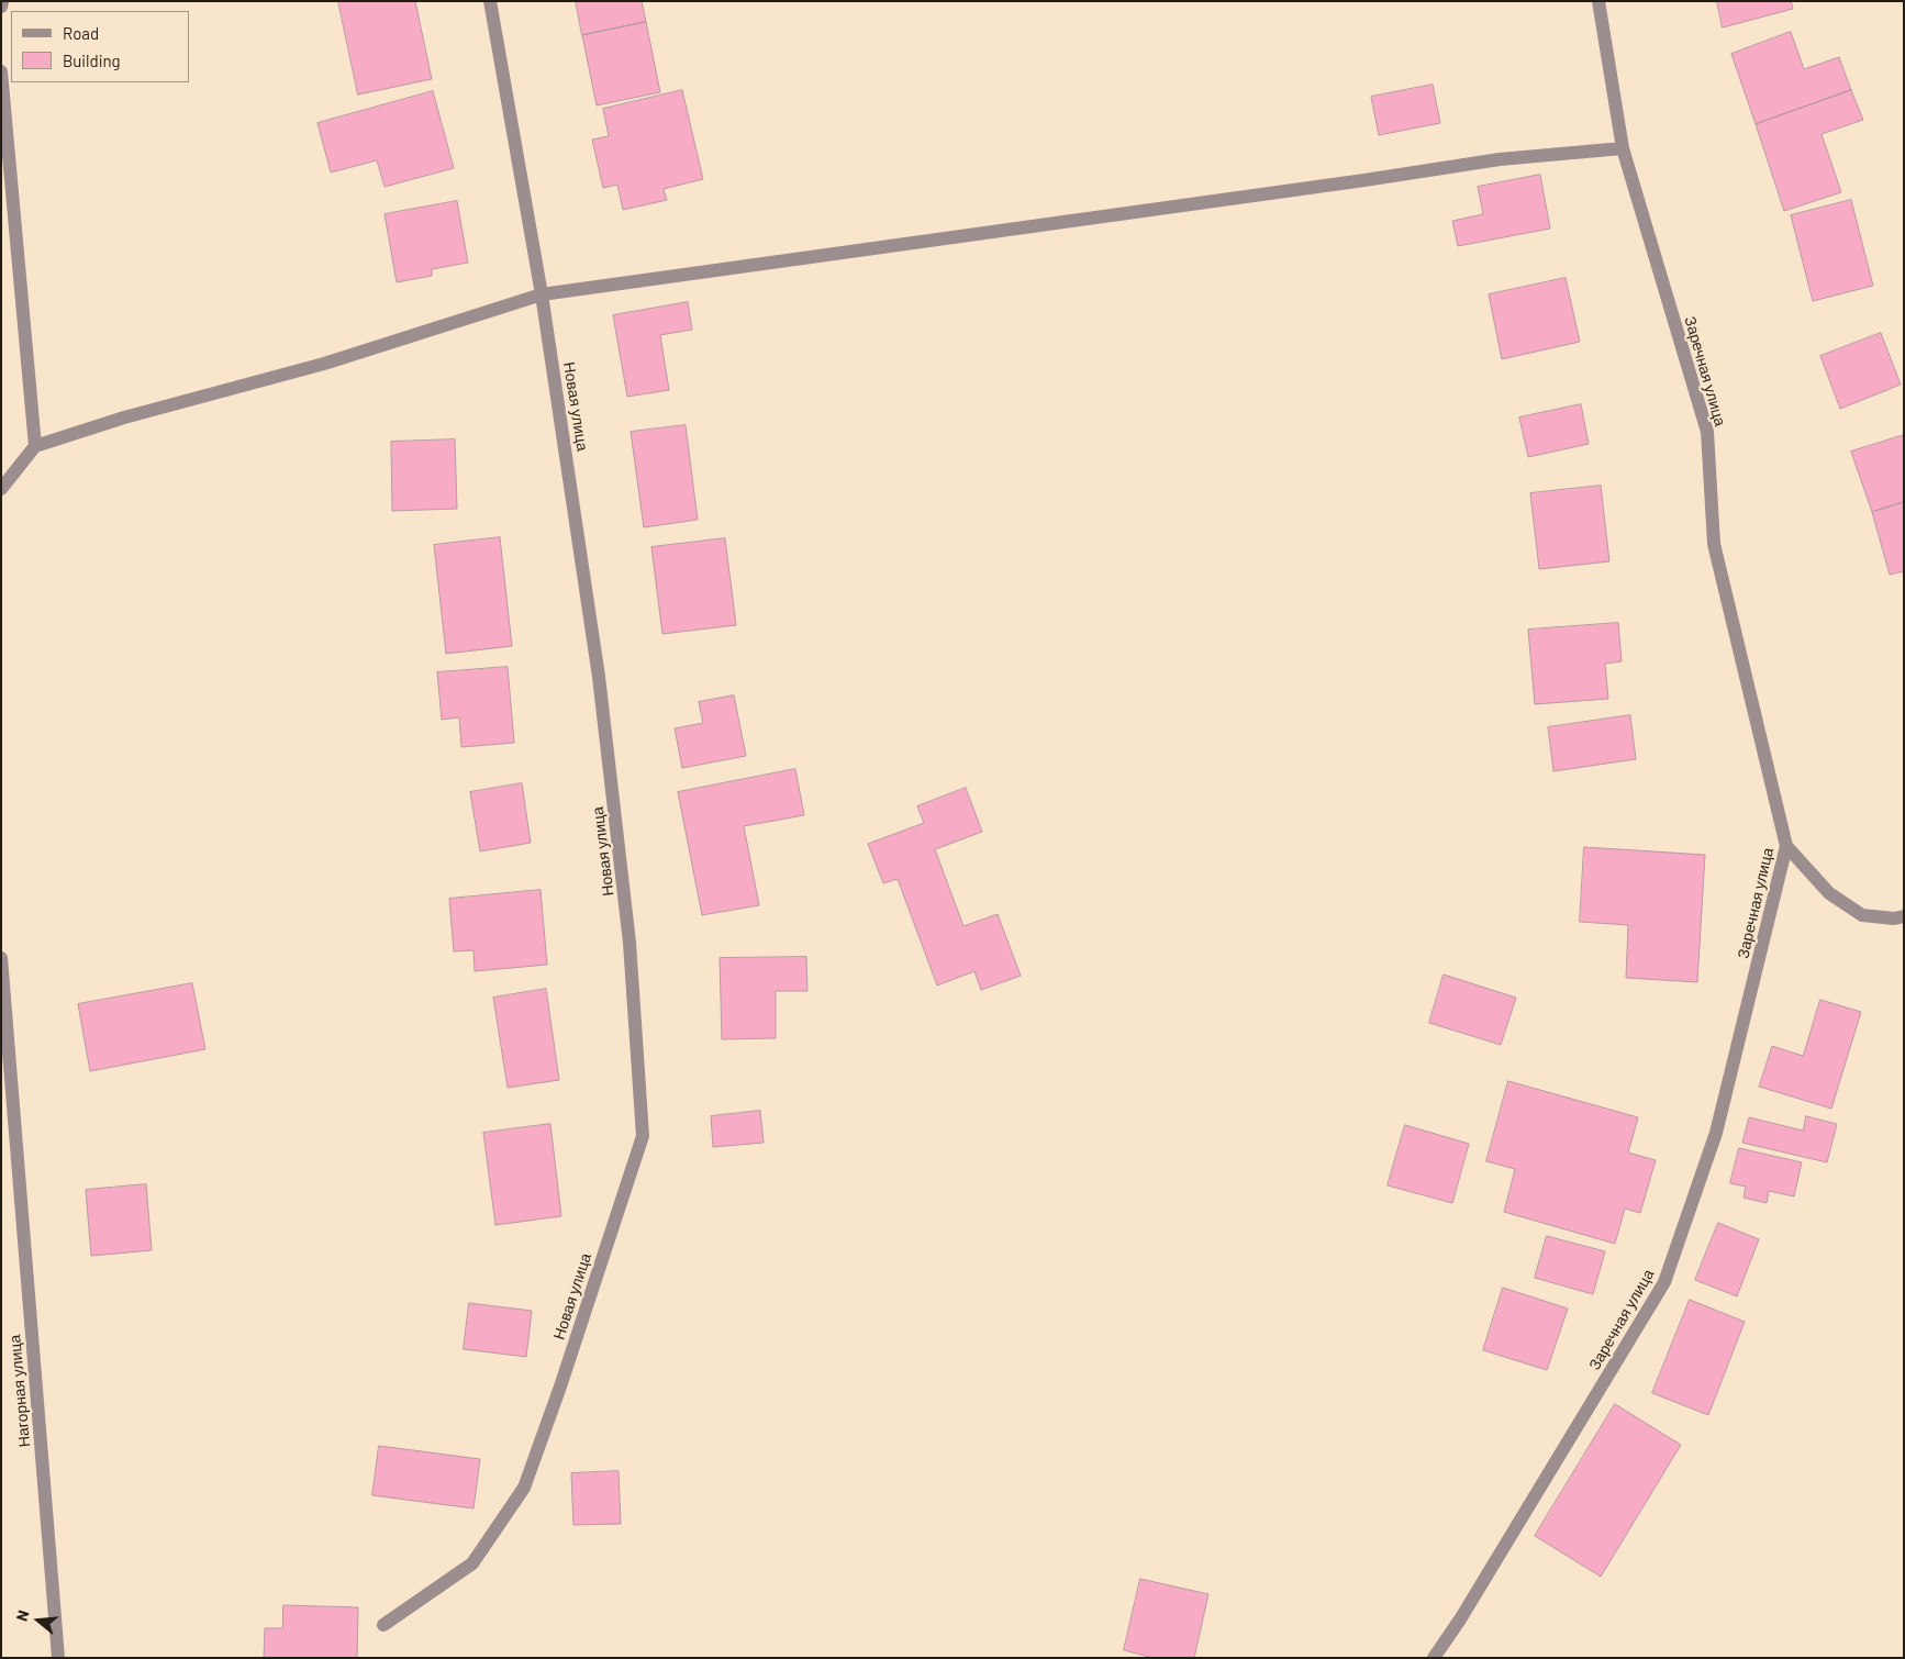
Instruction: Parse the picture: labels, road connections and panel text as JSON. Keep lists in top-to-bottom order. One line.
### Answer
{"streets":{"street":["Заречная улица","Новая улица","Нагорная улица"]},"legend":["Road","Building"],"north":"left"}
